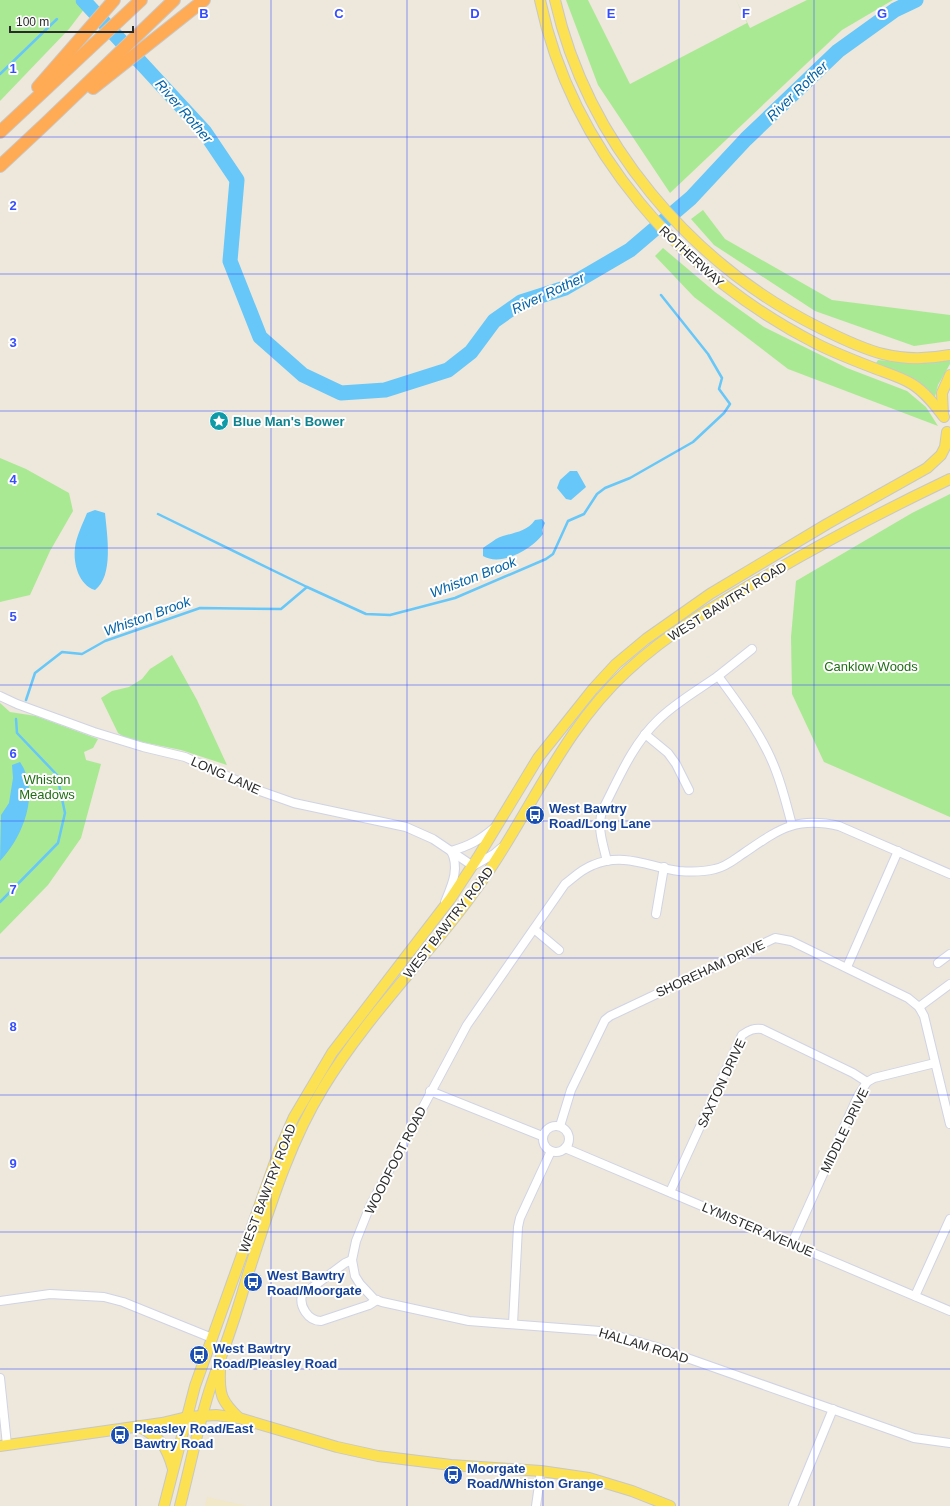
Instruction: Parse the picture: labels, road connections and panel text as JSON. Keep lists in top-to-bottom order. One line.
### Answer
{"streets":{"main road":["ROTHERWAY","WEST BAWTRY ROAD"],"street":["LONG LANE","SHOREHAM DRIVE","SAXTON DRIVE","MIDDLE DRIVE","WOODFOOT ROAD","LYMISTER AVENUE","HALLAM ROAD"]},"crossings":[["WEST BAWTRY ROAD","LONG LANE"],["SHOREHAM DRIVE","LYMISTER AVENUE"],["SAXTON DRIVE","MIDDLE DRIVE"],["SAXTON DRIVE","LYMISTER AVENUE"],["MIDDLE DRIVE","LYMISTER AVENUE"],["WOODFOOT ROAD","HALLAM ROAD"]],"water":["River Rother","Whiston Brook"],"parks":["Canklow Woods","Whiston Meadows"],"places":{"place":["Blue Man's Bower"],"bus stop":["West Bawtry Road/Long Lane","West Bawtry Road/Moorgate","West Bawtry Road/Pleasley Road","Pleasley Road/East Bawtry Road","Moorgate Road/Whiston Grange"]},"scale_bar":"100 m","grid":{"columns":["B","C","D","E","F","G"],"rows":["1","2","3","4","5","6","7","8","9"]}}
